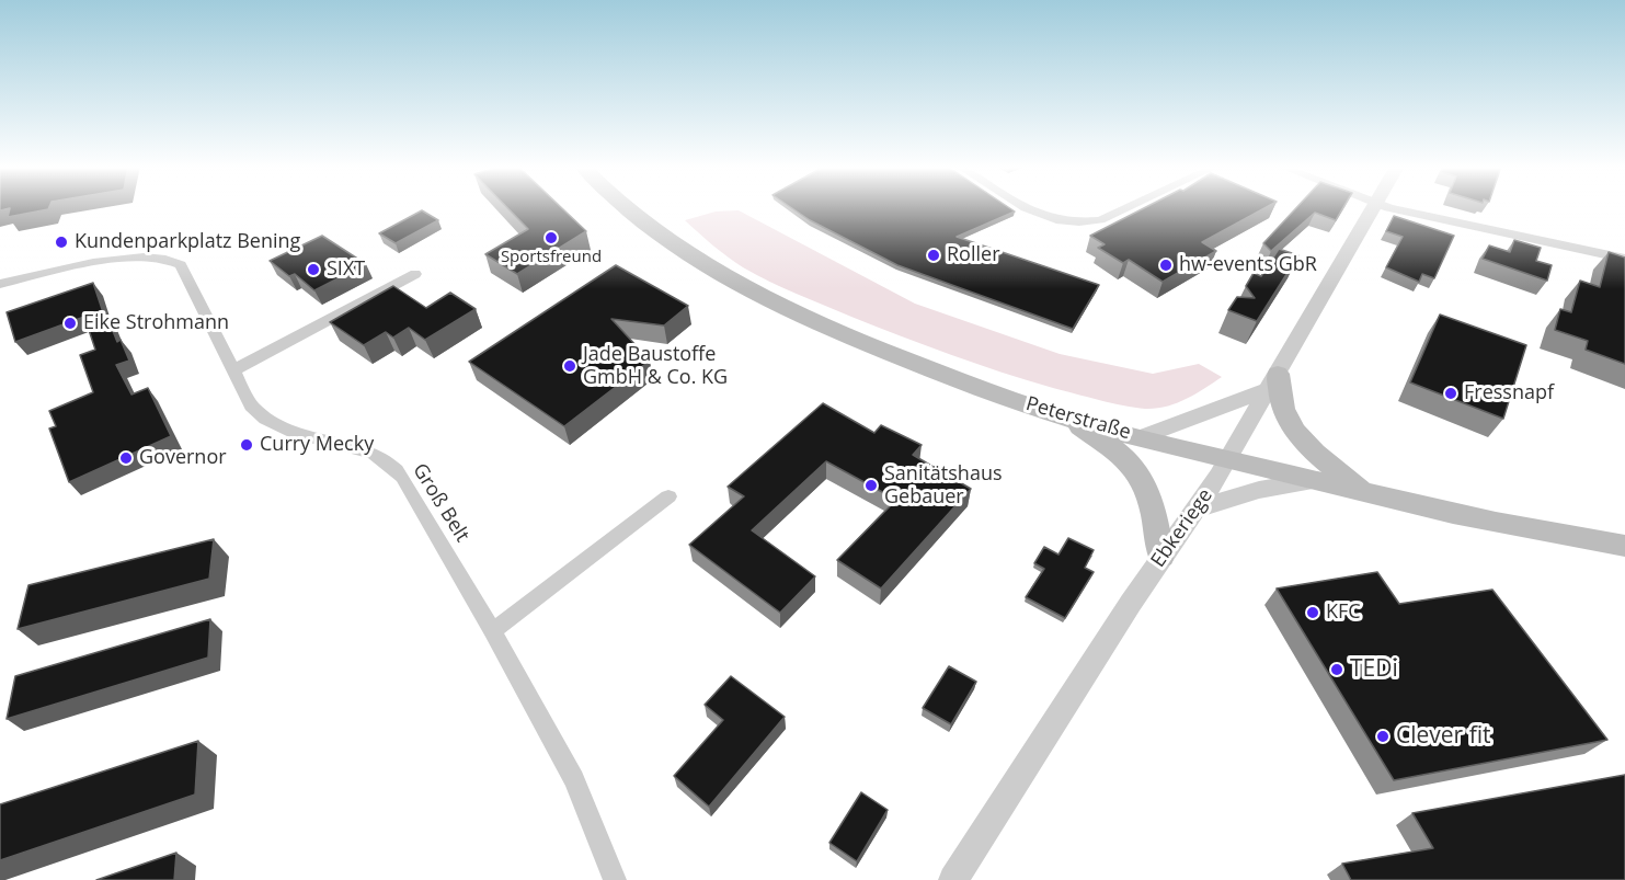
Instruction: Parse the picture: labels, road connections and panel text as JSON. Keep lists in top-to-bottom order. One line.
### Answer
{"streets":{"main road":["Peterstraße"],"street":["Groß Belt","Ebkeriege"]},"crossings":[["Peterstraße","Ebkeriege"]],"places":["Sportsfreund","Kundenparkplatz Bening","Roller","hw-events GbR","SIXT","Eike Strohmann","Jade Baustoffe GmbH & Co. KG","Fressnapf","Curry Mecky","Governor","Sanitätshaus Gebauer","KFC","TEDi","Clever fit"]}
